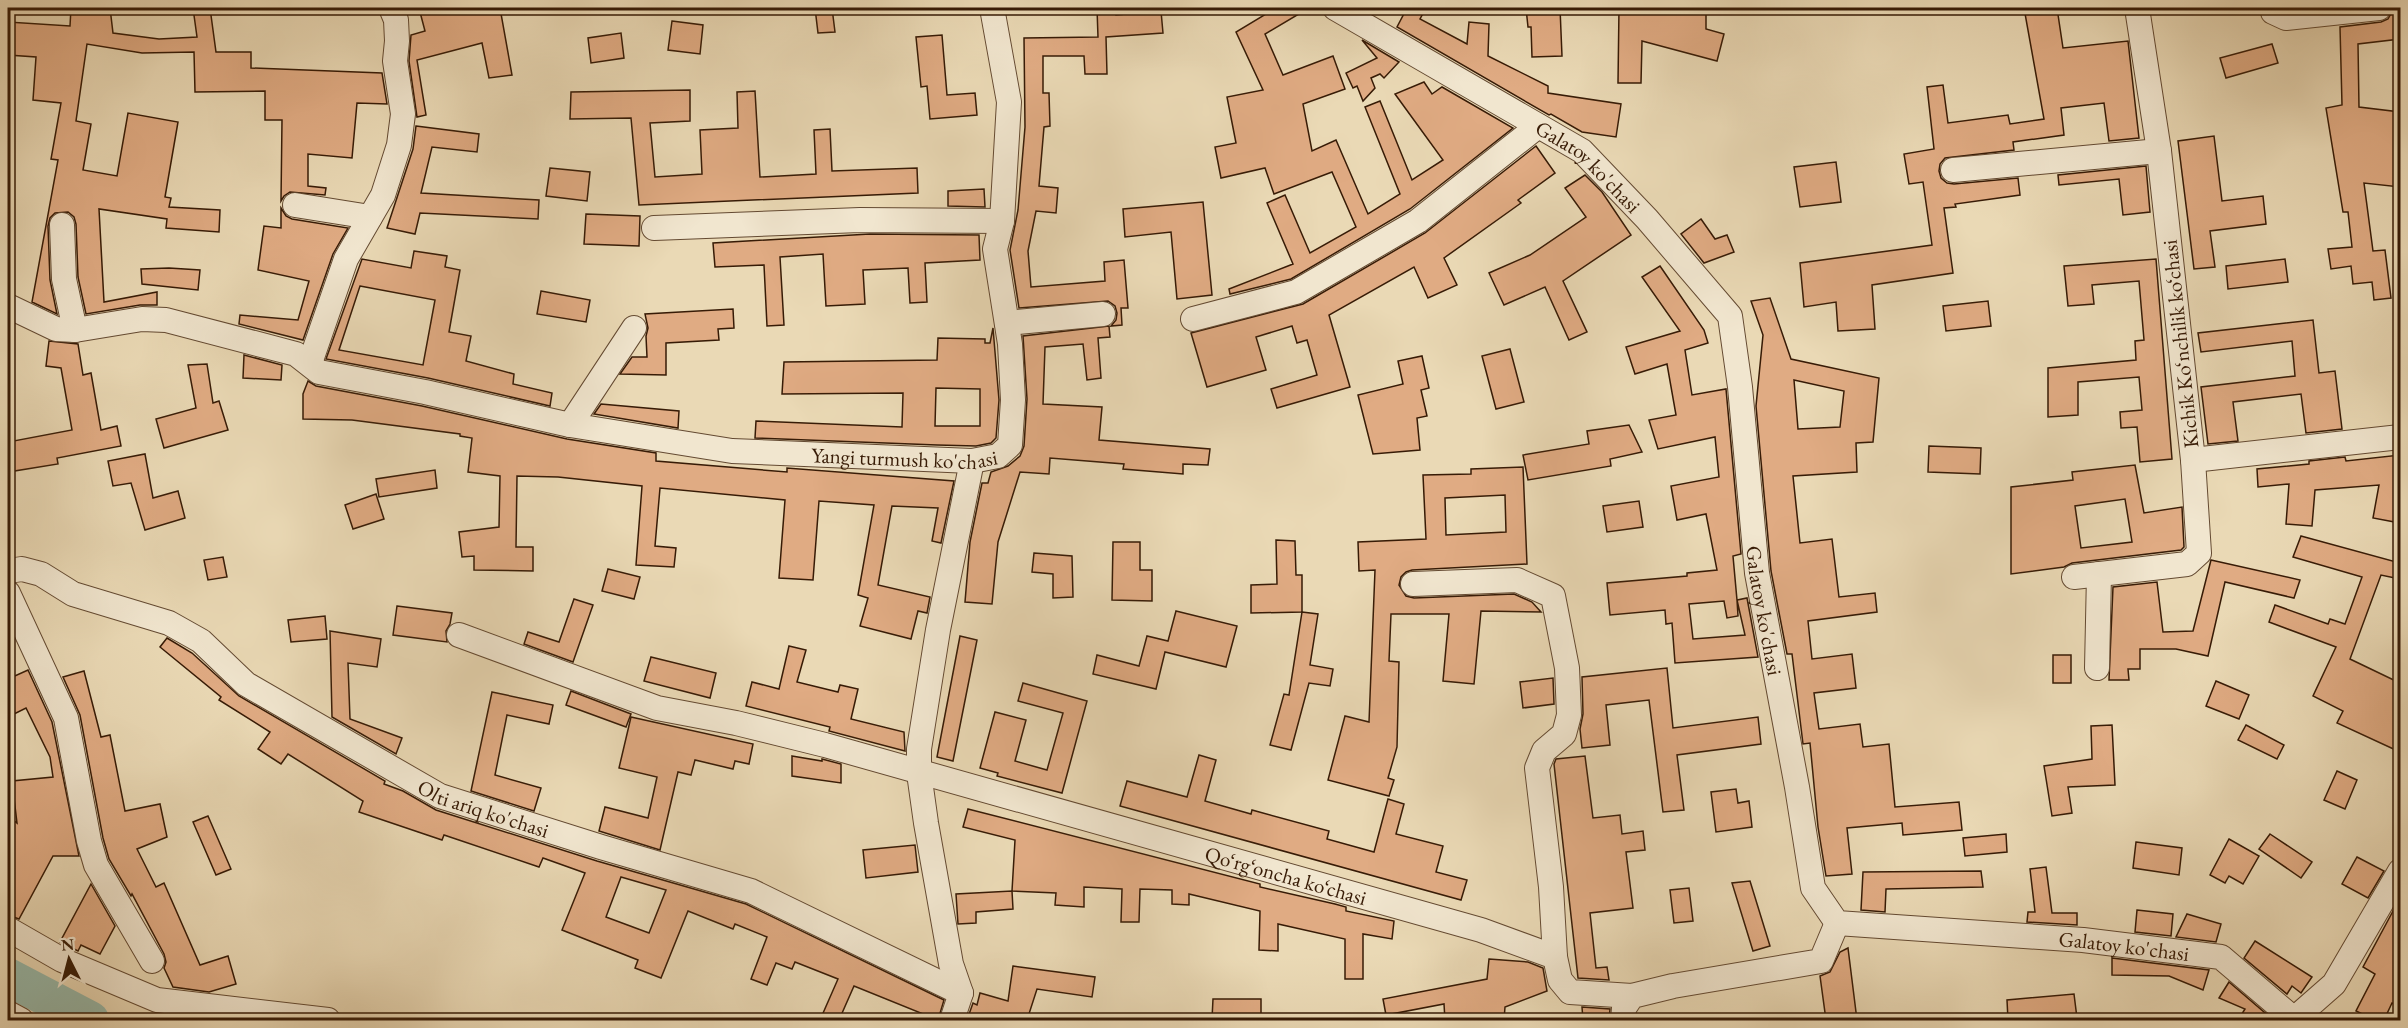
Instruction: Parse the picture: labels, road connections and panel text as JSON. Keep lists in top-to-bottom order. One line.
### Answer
{"streets":{"street":["Galatoy ko'chasi","Kichik Ko‘nchilik ko‘chasi","Yangi turmush ko'chasi","Olti ariq ko'chasi","Qo‘rg‘oncha ko‘chasi"]},"north":"top"}
